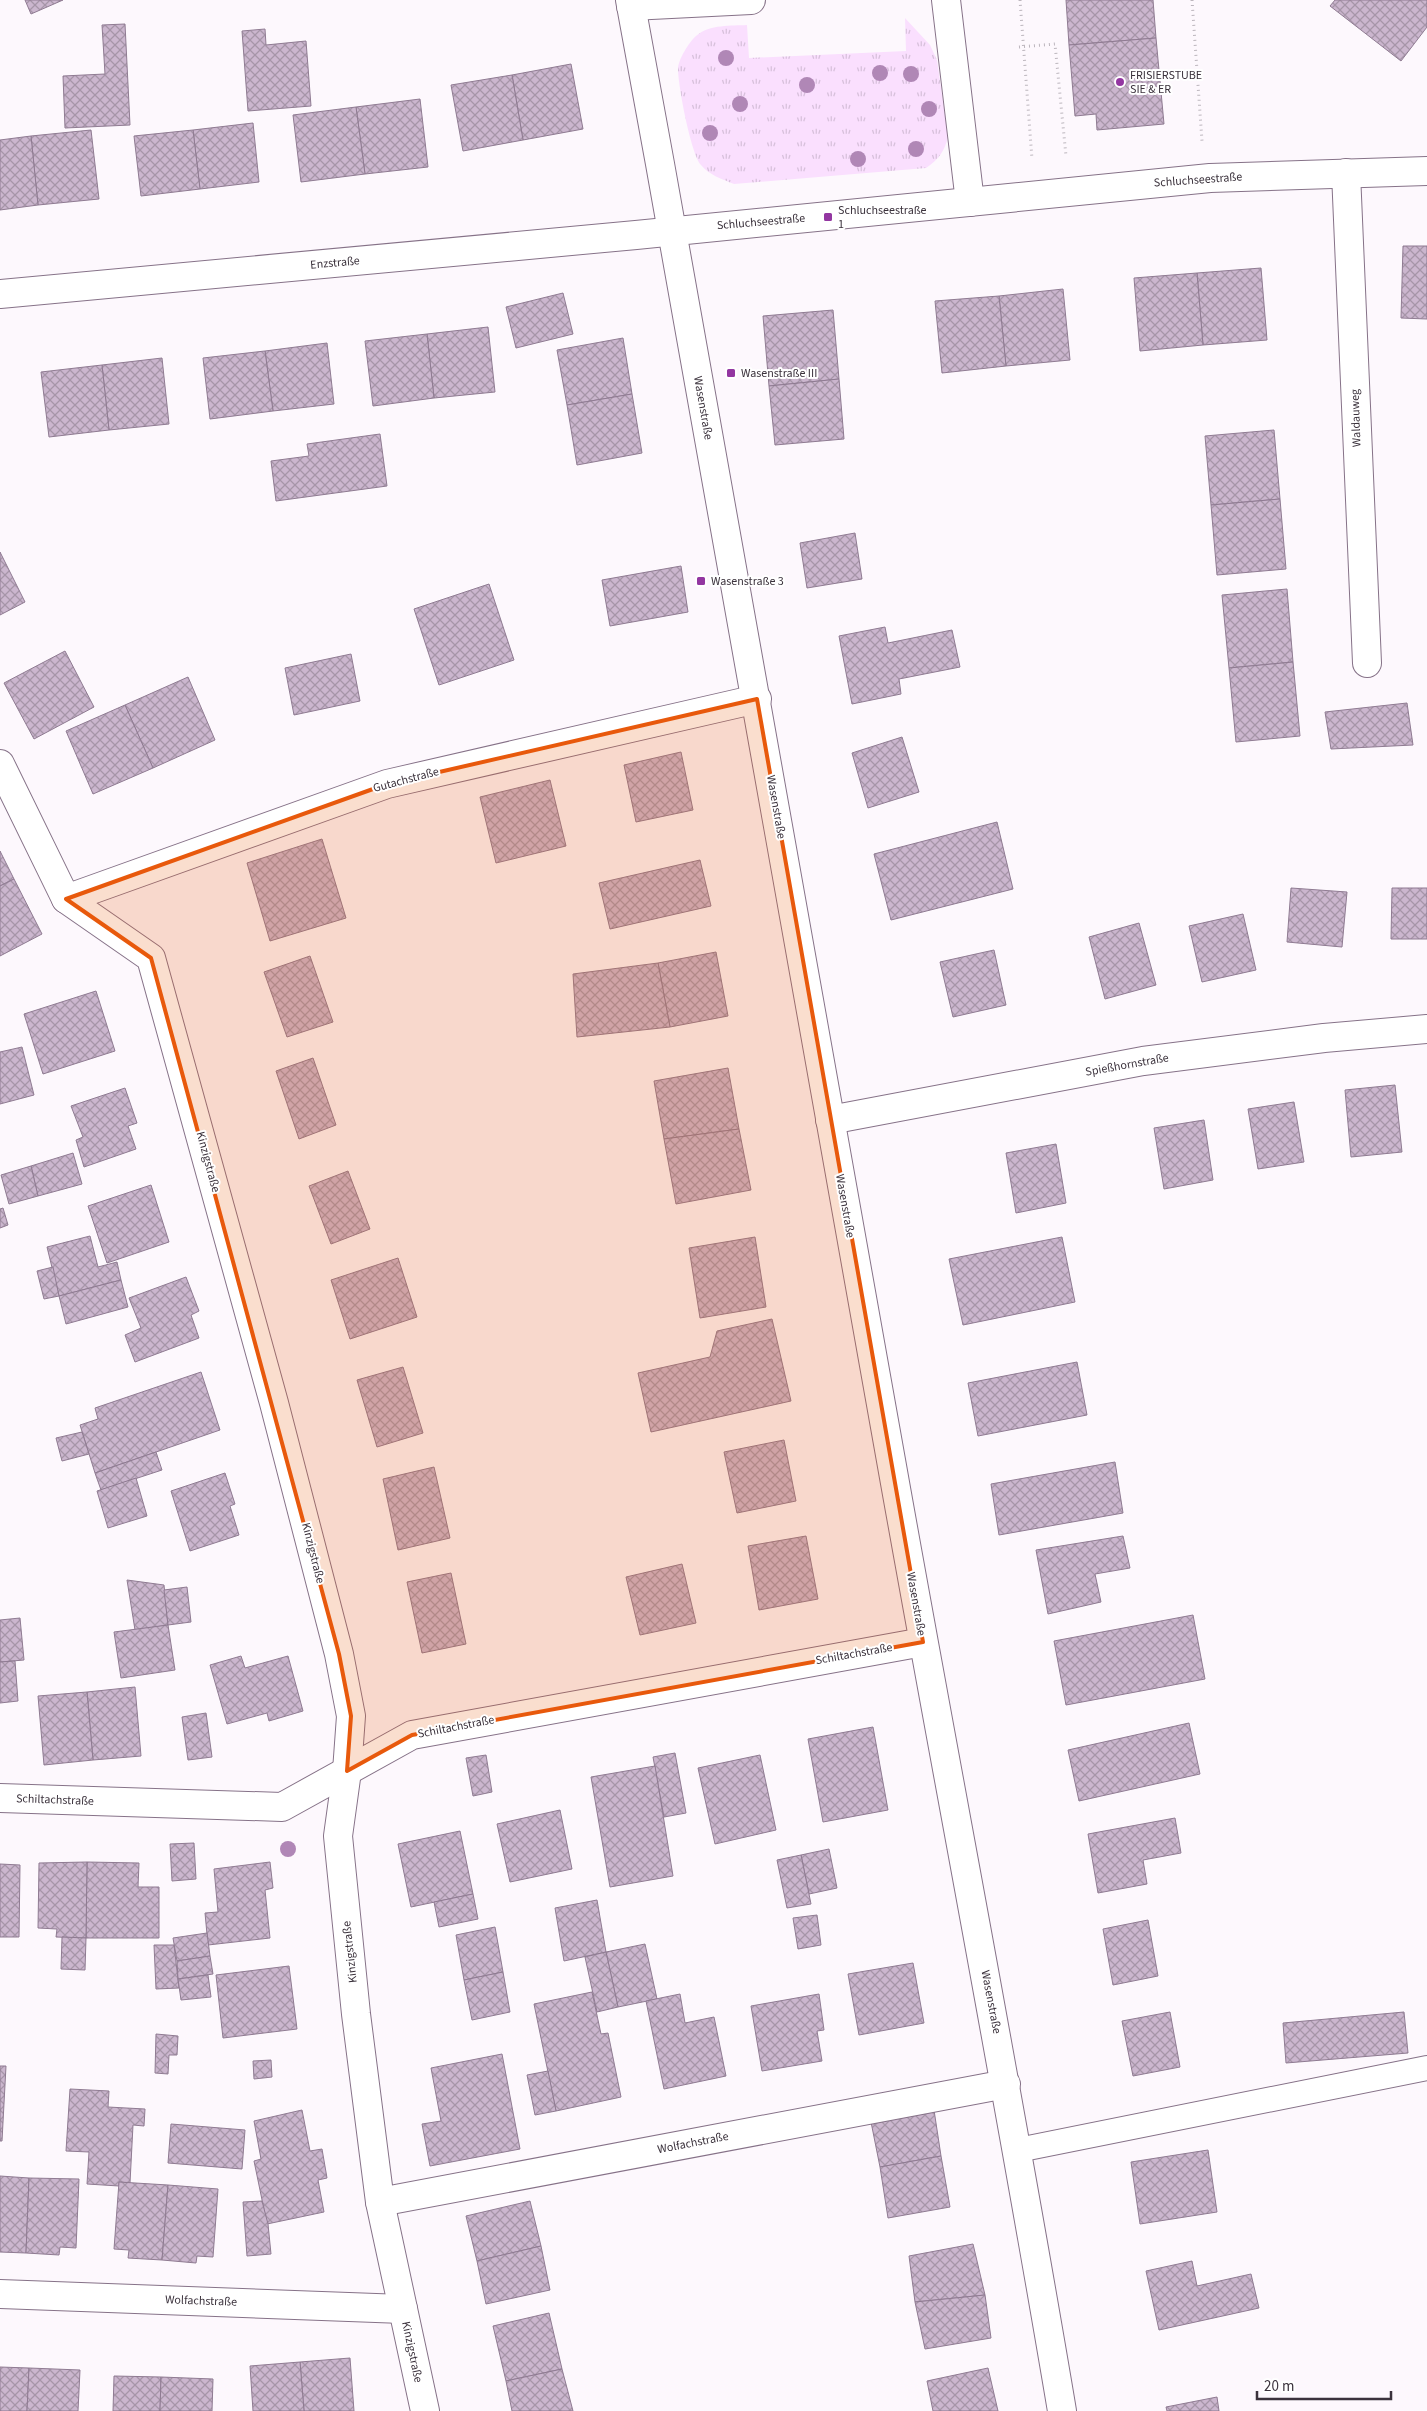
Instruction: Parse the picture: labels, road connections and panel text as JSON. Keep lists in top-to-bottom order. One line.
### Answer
{"streets":{"street":["Schluchseestraße","Enzstraße","Wasenstraße","Waldauweg","Gutachstraße","Spießhornstraße","Kinzigstraße","Schiltachstraße","Wolfachstraße"]},"crossings":[["Schluchseestraße","Enzstraße"],["Schluchseestraße","Wasenstraße"],["Schluchseestraße","Waldauweg"],["Enzstraße","Wasenstraße"],["Wasenstraße","Gutachstraße"],["Wasenstraße","Spießhornstraße"],["Wasenstraße","Schiltachstraße"],["Wasenstraße","Wolfachstraße"],["Gutachstraße","Kinzigstraße"],["Kinzigstraße","Schiltachstraße"],["Kinzigstraße","Wolfachstraße"]],"places":{"other":["FRISIERSTUBE SIE & ER"],"transit":["Schluchseestraße 1","Wasenstraße III","Wasenstraße 3"]},"scale_bar":"20 m"}
